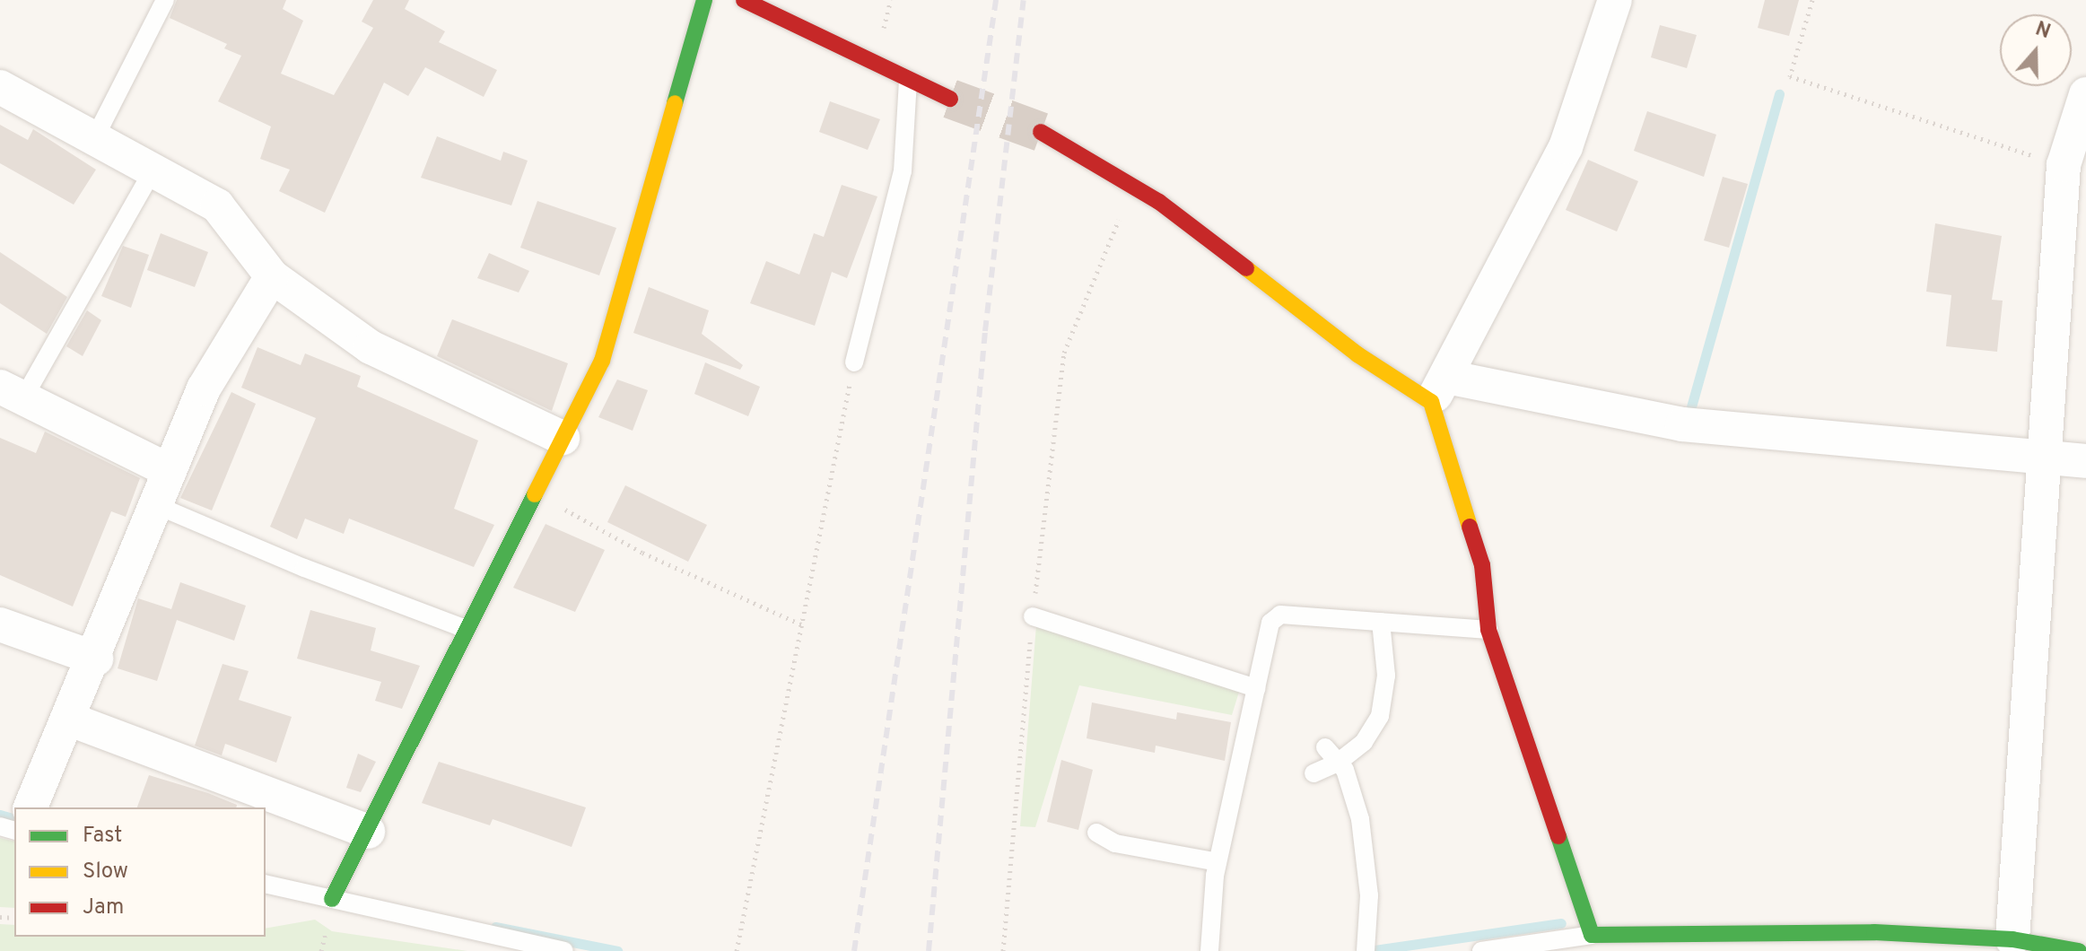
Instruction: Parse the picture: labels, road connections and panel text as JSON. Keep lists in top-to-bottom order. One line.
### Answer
{"legend":["Fast","Slow","Jam"],"north":"top"}
